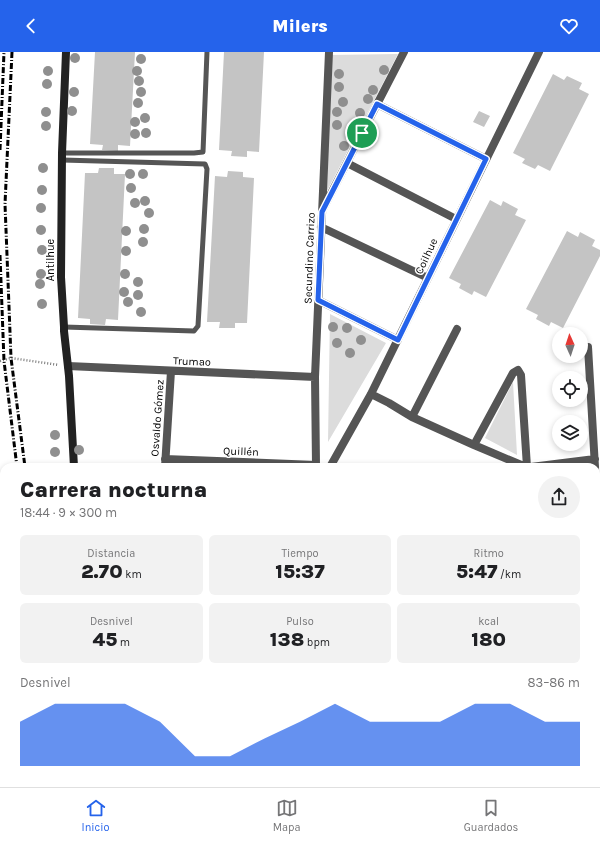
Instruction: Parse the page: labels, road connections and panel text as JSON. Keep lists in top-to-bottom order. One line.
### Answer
{"streets":{"main road":["Antilhue"],"street":["Coilhue","Secundino Carrizo","Trumao","Osvaldo Gómez"]},"crossings":[["Secundino Carrizo","Trumao"],["Antilhue","Trumao"],["Trumao","Osvaldo Gómez"]],"north":"top","page":{"header":"Milers","heading":["Carrera nocturna","18:44 · 9 × 300 m"],"stats":[["Distancia","2.70 km"],["Tiempo","15:37"],["Ritmo","5:47 /km"],["Desnivel","45 m"],["Pulso","138 bpm"],["kcal","180"]],"chart":["Desnivel","83–86 m"],"tabs":["Inicio","Mapa","Guardados"]}}
